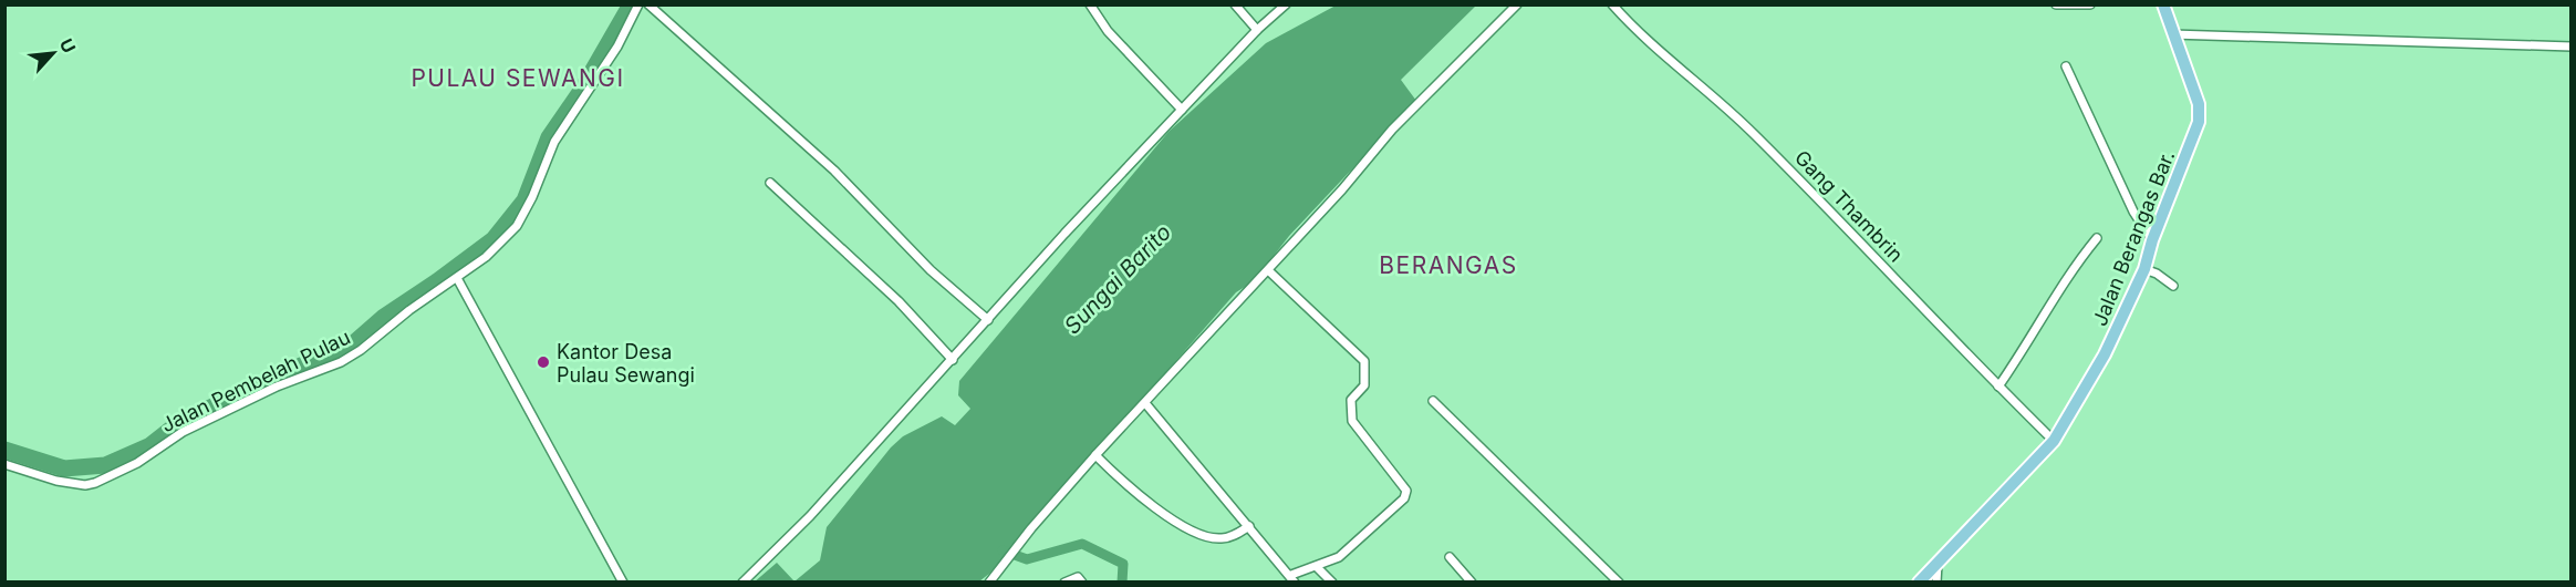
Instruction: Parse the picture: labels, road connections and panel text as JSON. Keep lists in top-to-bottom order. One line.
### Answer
{"streets":{"main road":["Jalan Berangas Bar."],"street":["Gang Thambrin","Jalan Pembelah Pulau"]},"crossings":[["Gang Thambrin","Jalan Berangas Bar."]],"districts":["PULAU SEWANGI","BERANGAS"],"water":["Sungai Barito"],"places":["Kantor Desa Pulau Sewangi"],"north":"top right"}
